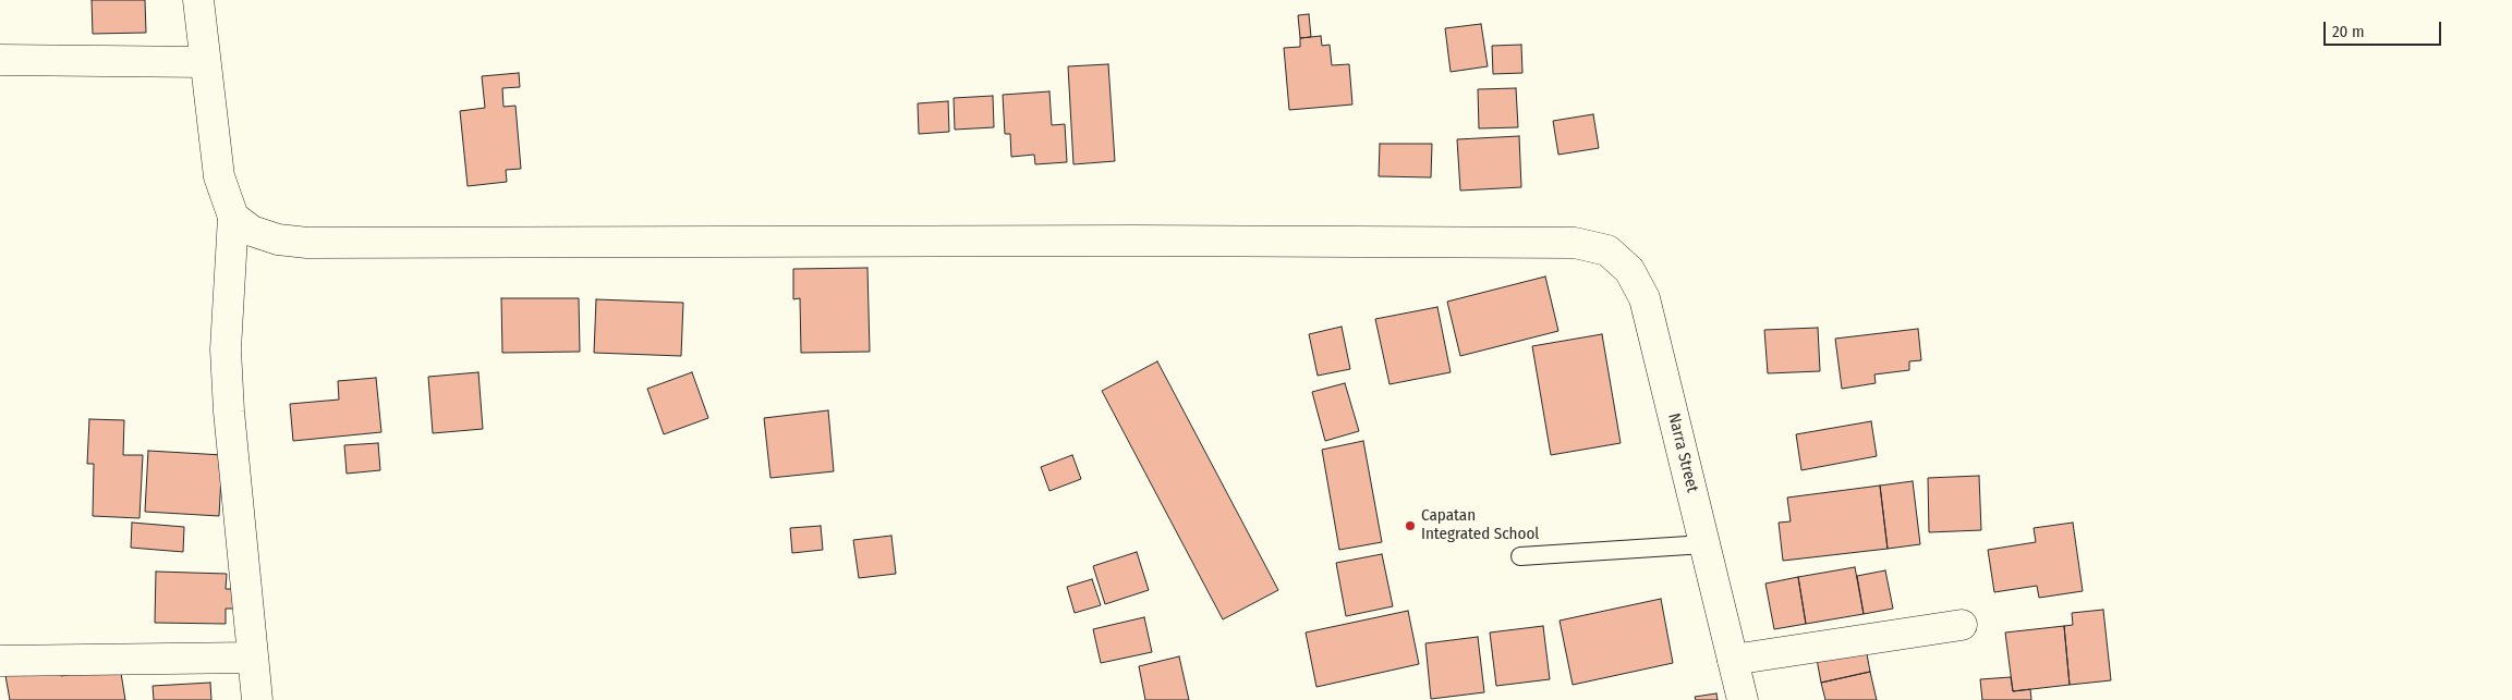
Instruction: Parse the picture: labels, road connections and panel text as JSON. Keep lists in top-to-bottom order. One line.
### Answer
{"streets":{"street":["Narra Street"]},"places":["Capatan Integrated School"],"scale_bar":"20 m"}
